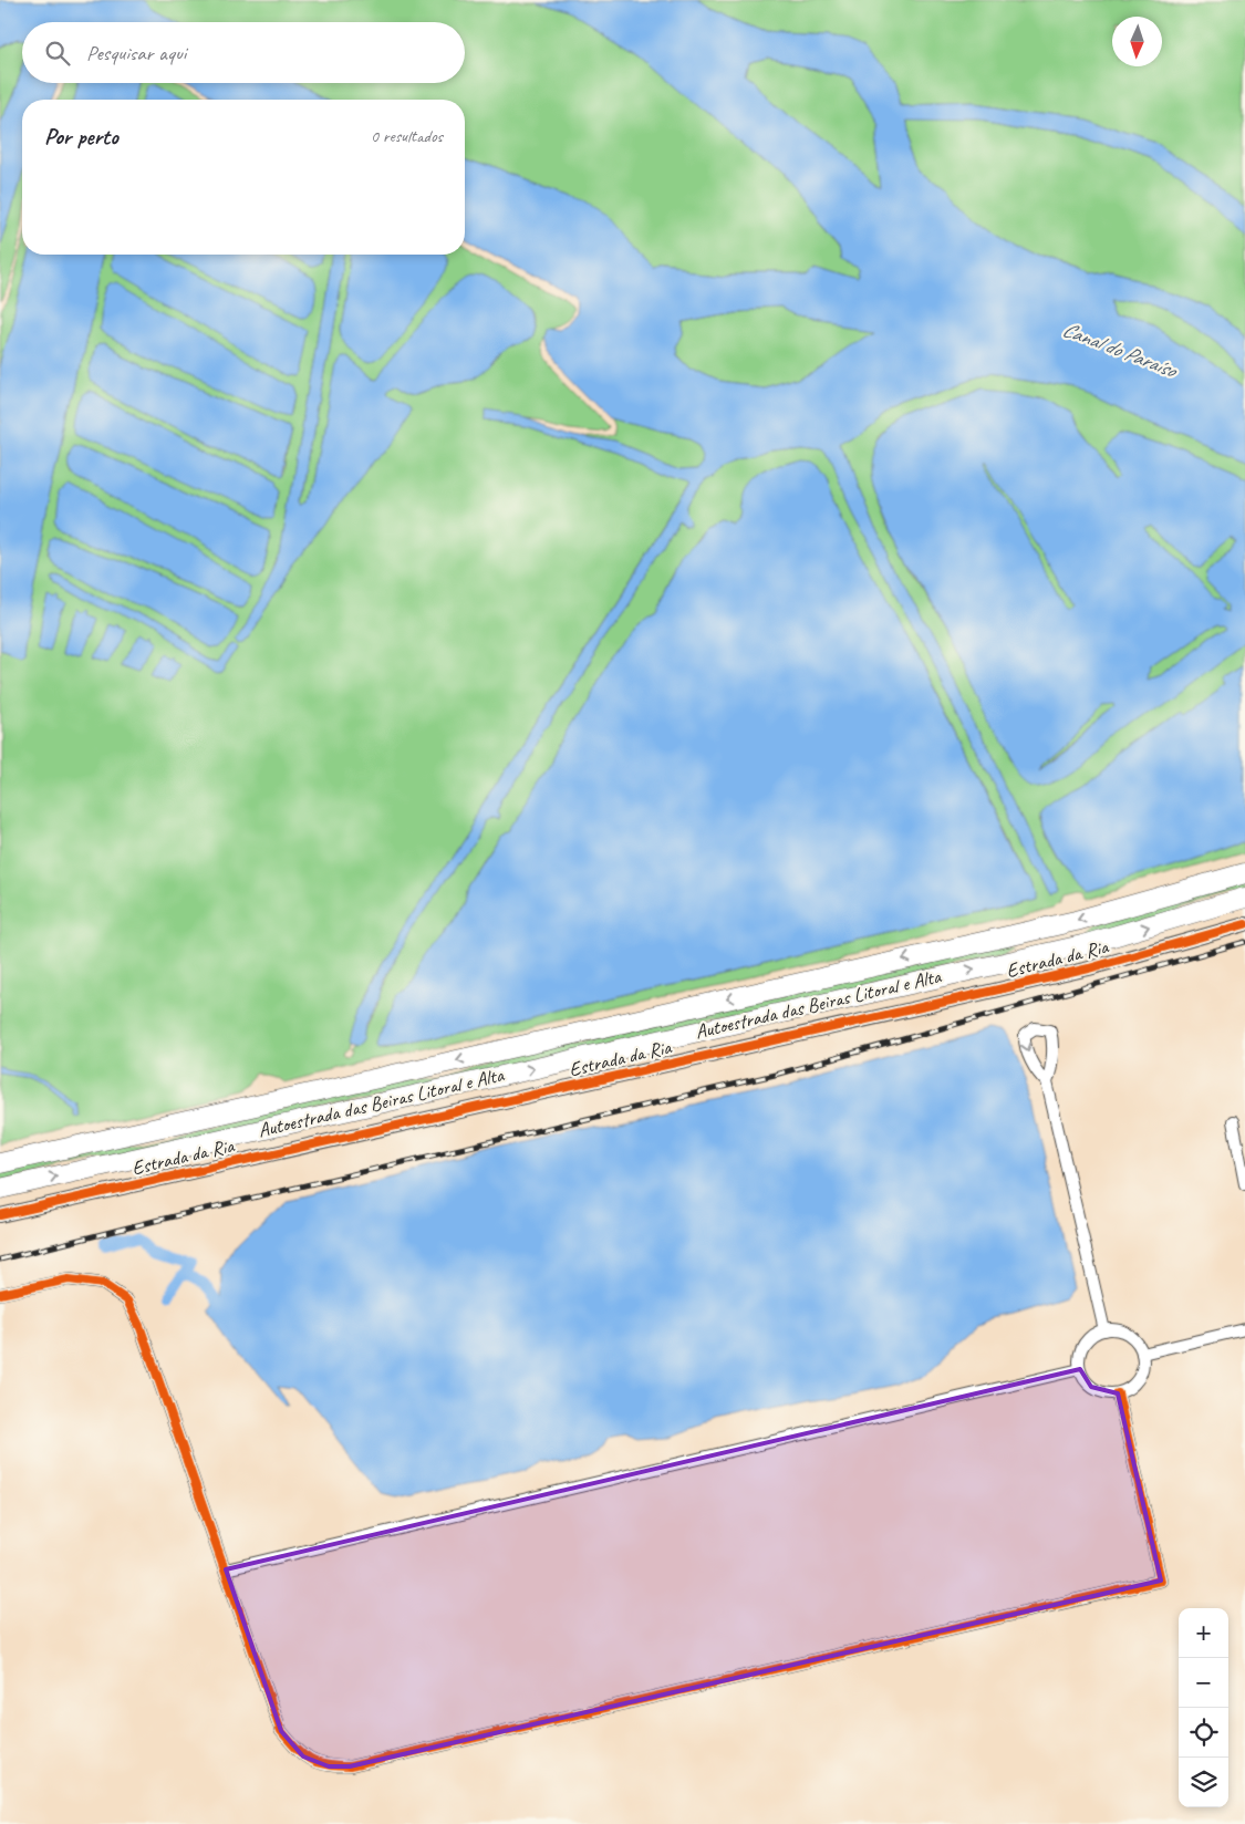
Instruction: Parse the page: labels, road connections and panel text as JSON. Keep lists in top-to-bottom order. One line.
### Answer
{"streets":{"highway":["Autoestrada das Beiras Litoral e Alta"],"street":["Estrada da Ria"]},"water":["Canal do Paraíso"],"north":"bottom","page":{"search":"Pesquisar aqui","heading":["Por perto","0 resultados"],"map_buttons":["+","−"]}}
